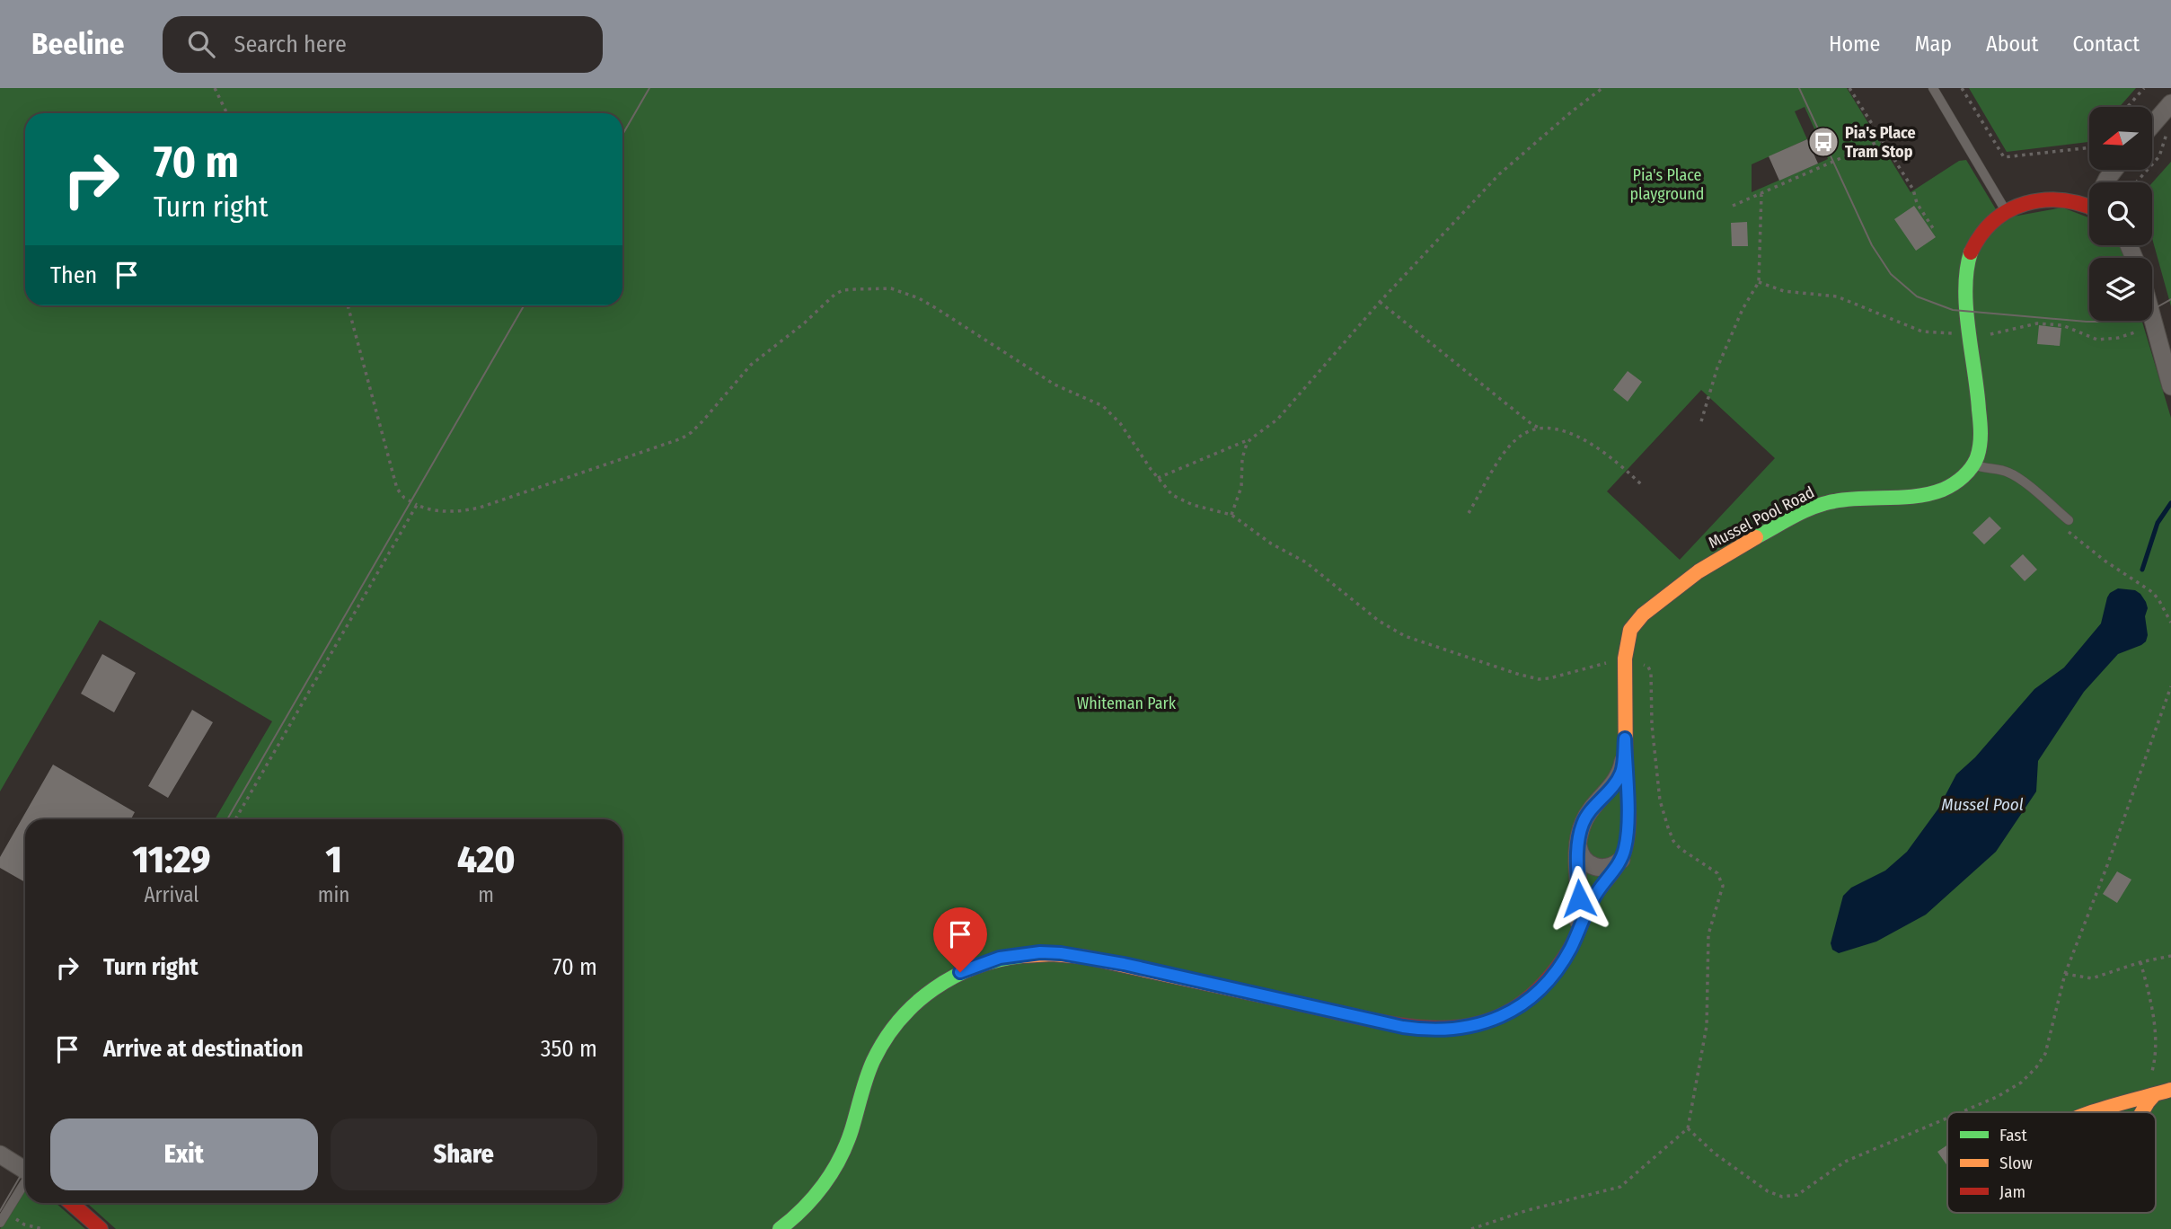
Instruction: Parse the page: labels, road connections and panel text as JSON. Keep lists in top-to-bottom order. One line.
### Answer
{"streets":{"street":["Mussel Pool Road"]},"water":["Mussel Pool"],"parks":["Pia's Place playground","Whiteman Park"],"places":{"bus stop":["Pia's Place Tram Stop"]},"legend":["Fast","Slow","Jam"],"north":"left","page":{"header":"Beeline","search":"Search here","nav":["Home","Map","About","Contact"],"turn":["70 m","Turn right"],"then":"Then","eta":["11:29","Arrival","1","min","420","m"],"list":[{"name":"Turn right","value":"70 m"},{"name":"Arrive at destination","value":"350 m"}],"buttons":["Exit","Share"]}}
